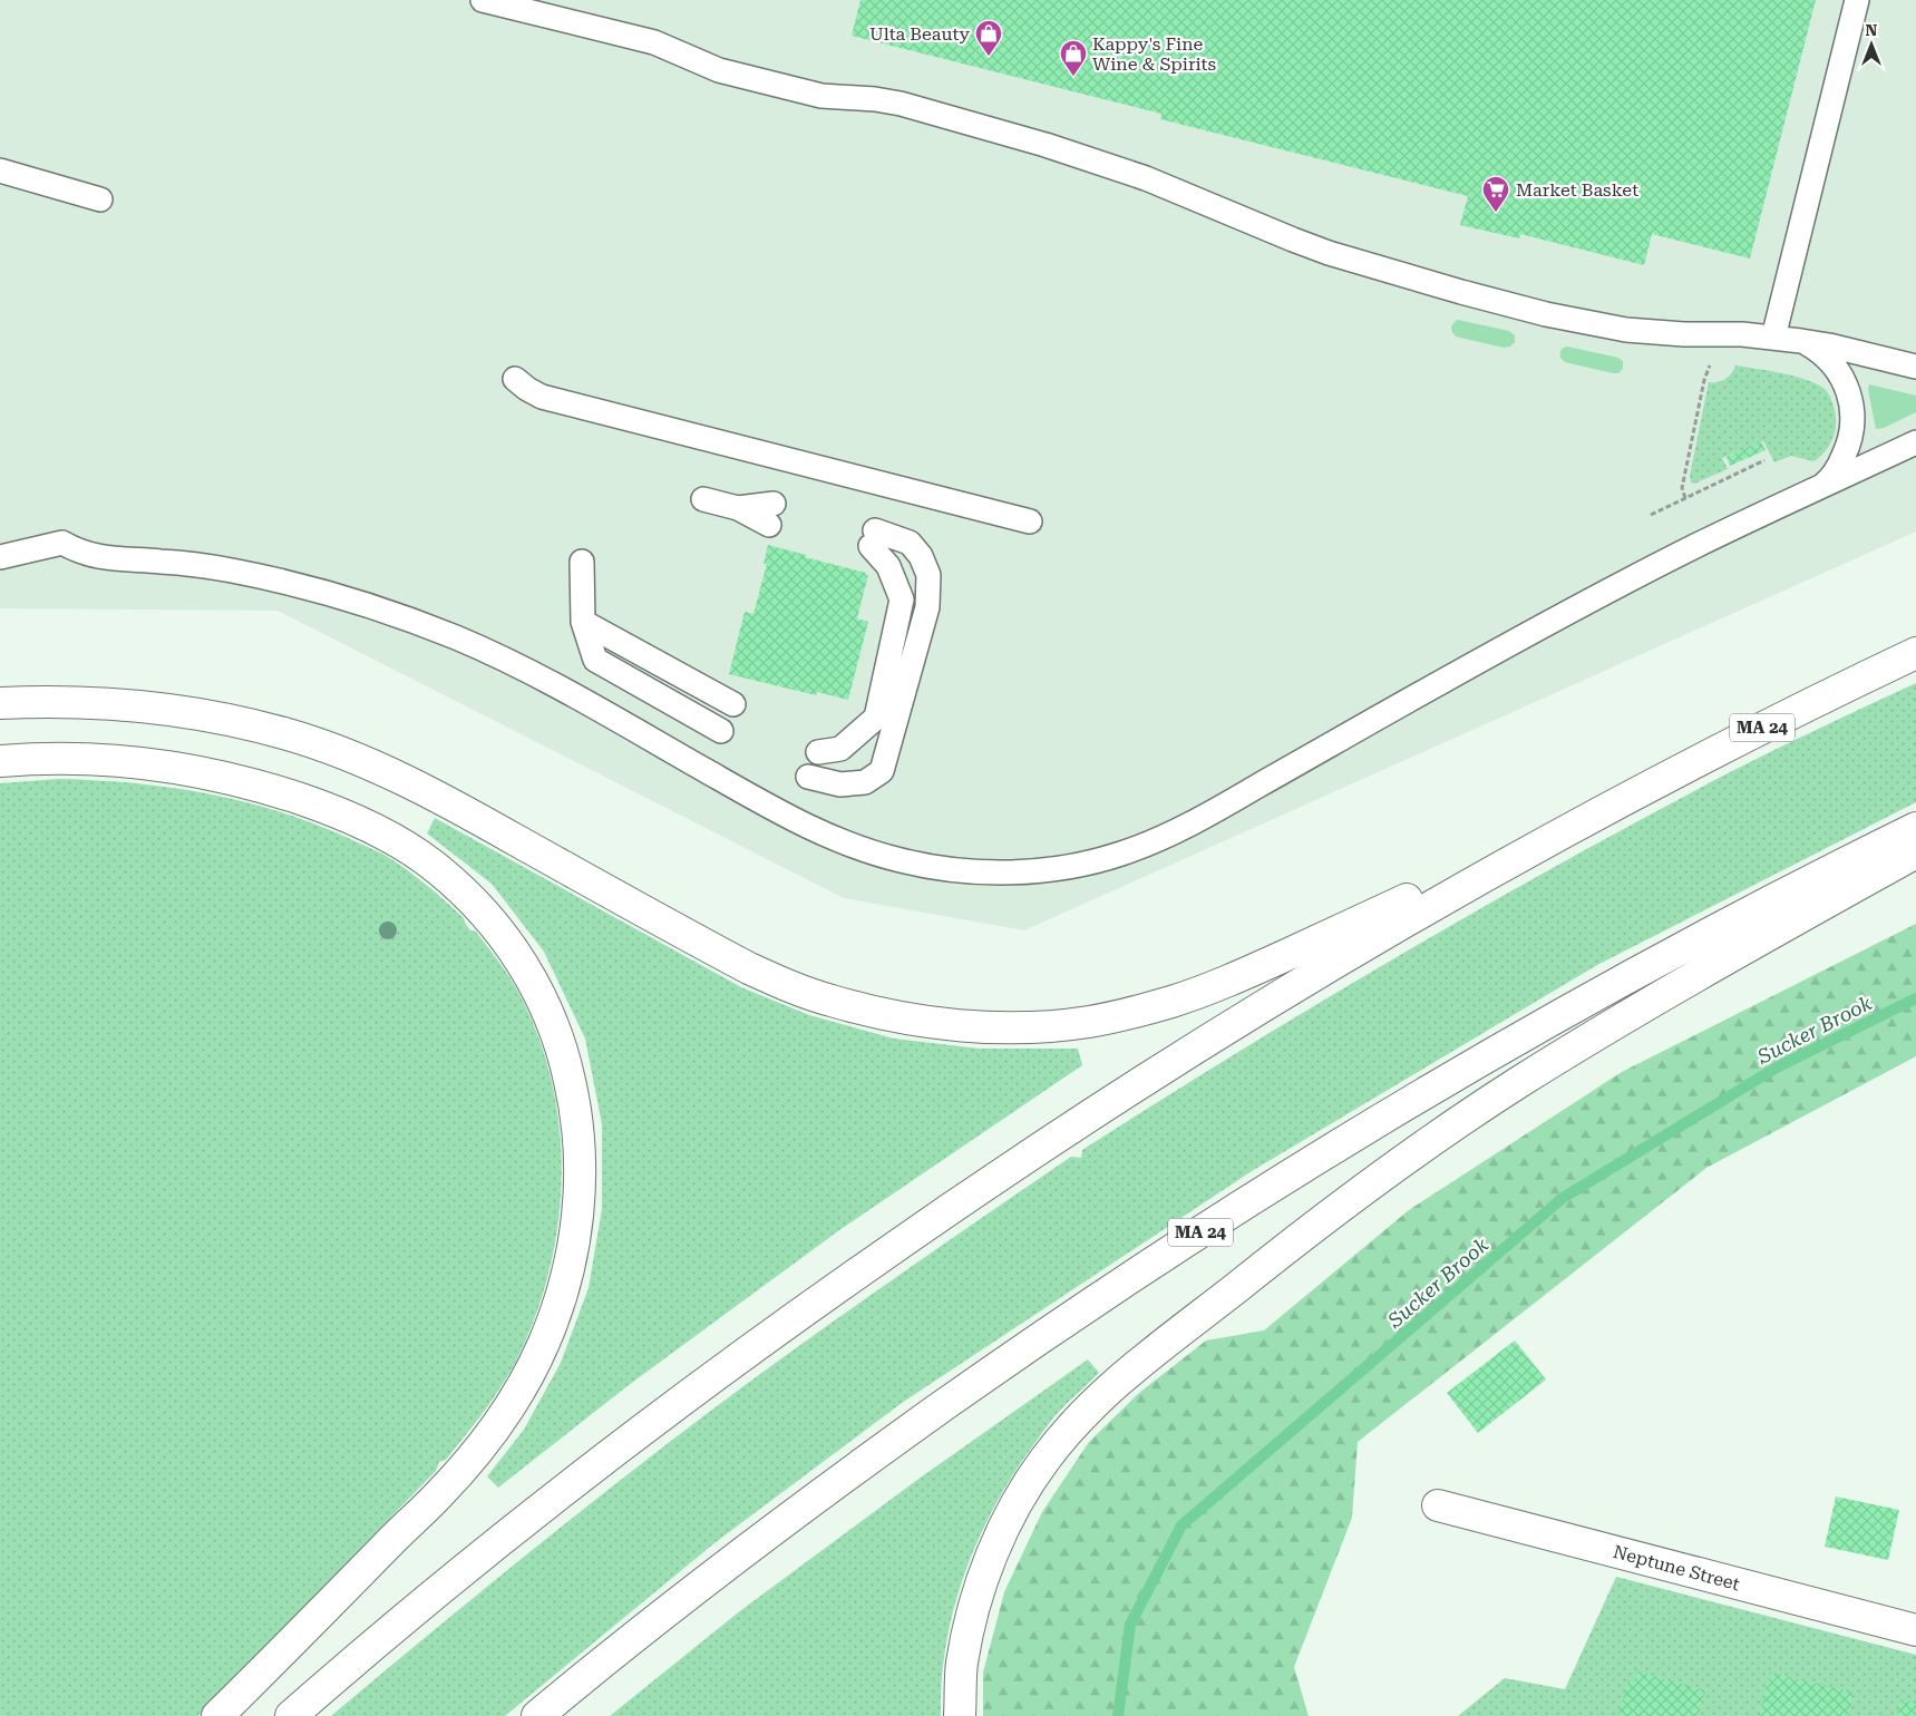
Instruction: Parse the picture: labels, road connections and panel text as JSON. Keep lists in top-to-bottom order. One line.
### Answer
{"streets":{"main road":["MA 24","Neptune Street"]},"water":["Sucker Brook"],"places":{"shop":["Ulta Beauty","Kappy's Fine Wine & Spirits"],"supermarket":["Market Basket"]},"north":"top"}
